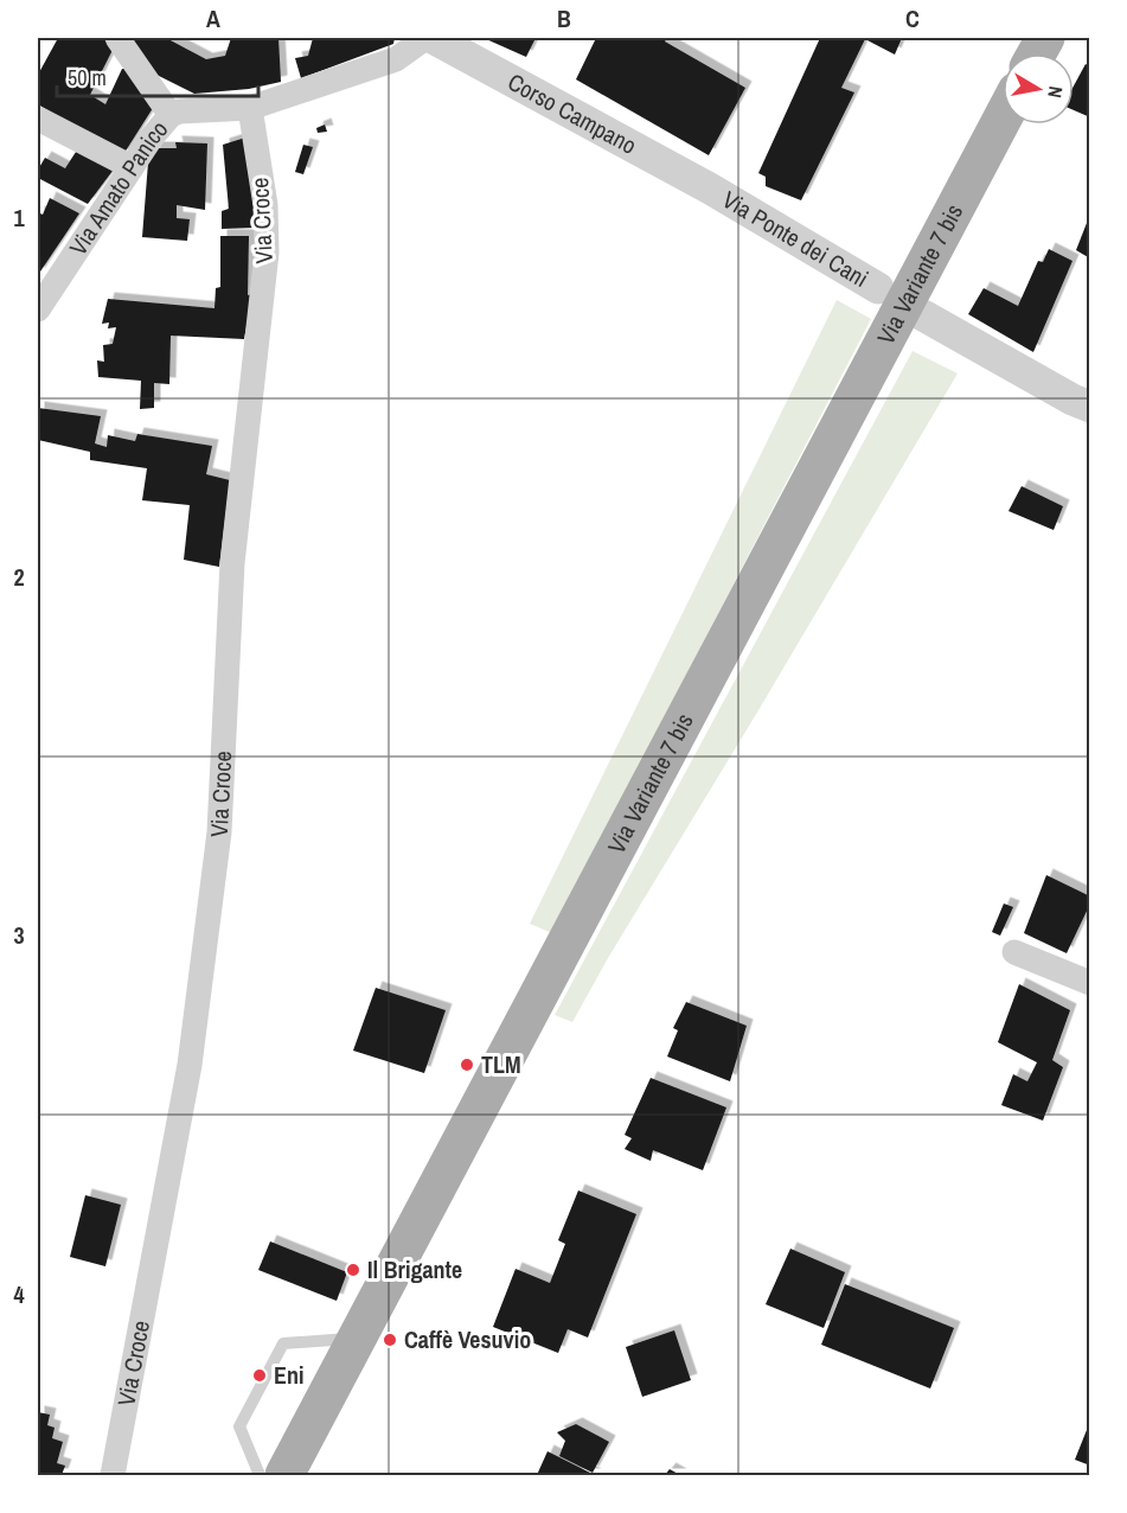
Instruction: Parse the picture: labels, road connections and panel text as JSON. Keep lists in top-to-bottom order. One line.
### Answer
{"streets":{"main road":["Via Variante 7 bis"],"street":["Corso Campano","Via Amato Panico","Via Croce","Via Ponte dei Cani"]},"crossings":[["Corso Campano","Via Ponte dei Cani"],["Via Amato Panico","Via Croce"]],"places":["TLM","Il Brigante","Caffè Vesuvio","Eni"],"scale_bar":"50 m","north":"right","grid":{"columns":["A","B","C"],"rows":["1","2","3","4"]}}
